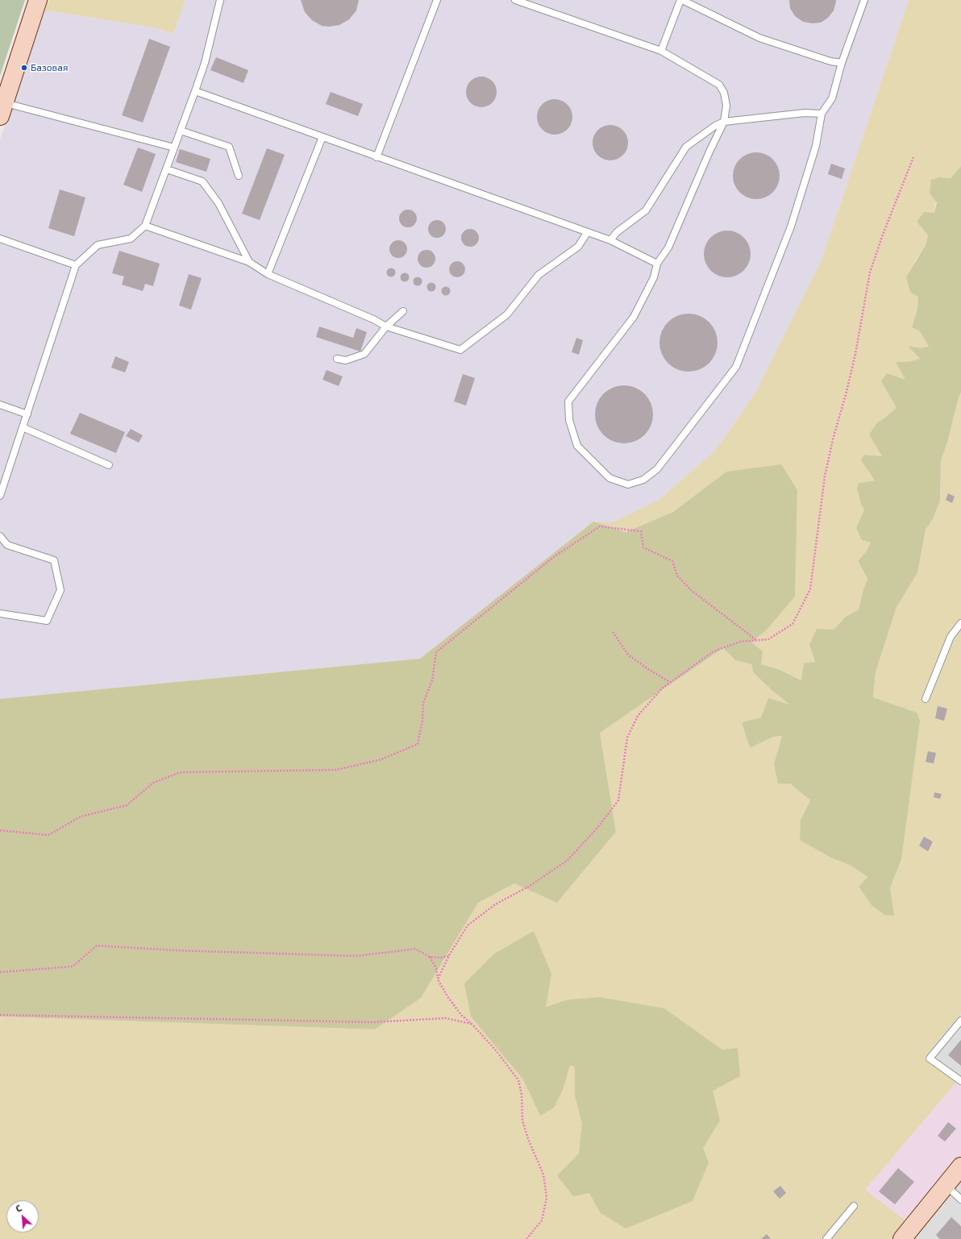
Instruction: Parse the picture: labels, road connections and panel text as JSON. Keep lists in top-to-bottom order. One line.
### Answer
{"places":["Базовая"],"north":"top left"}
